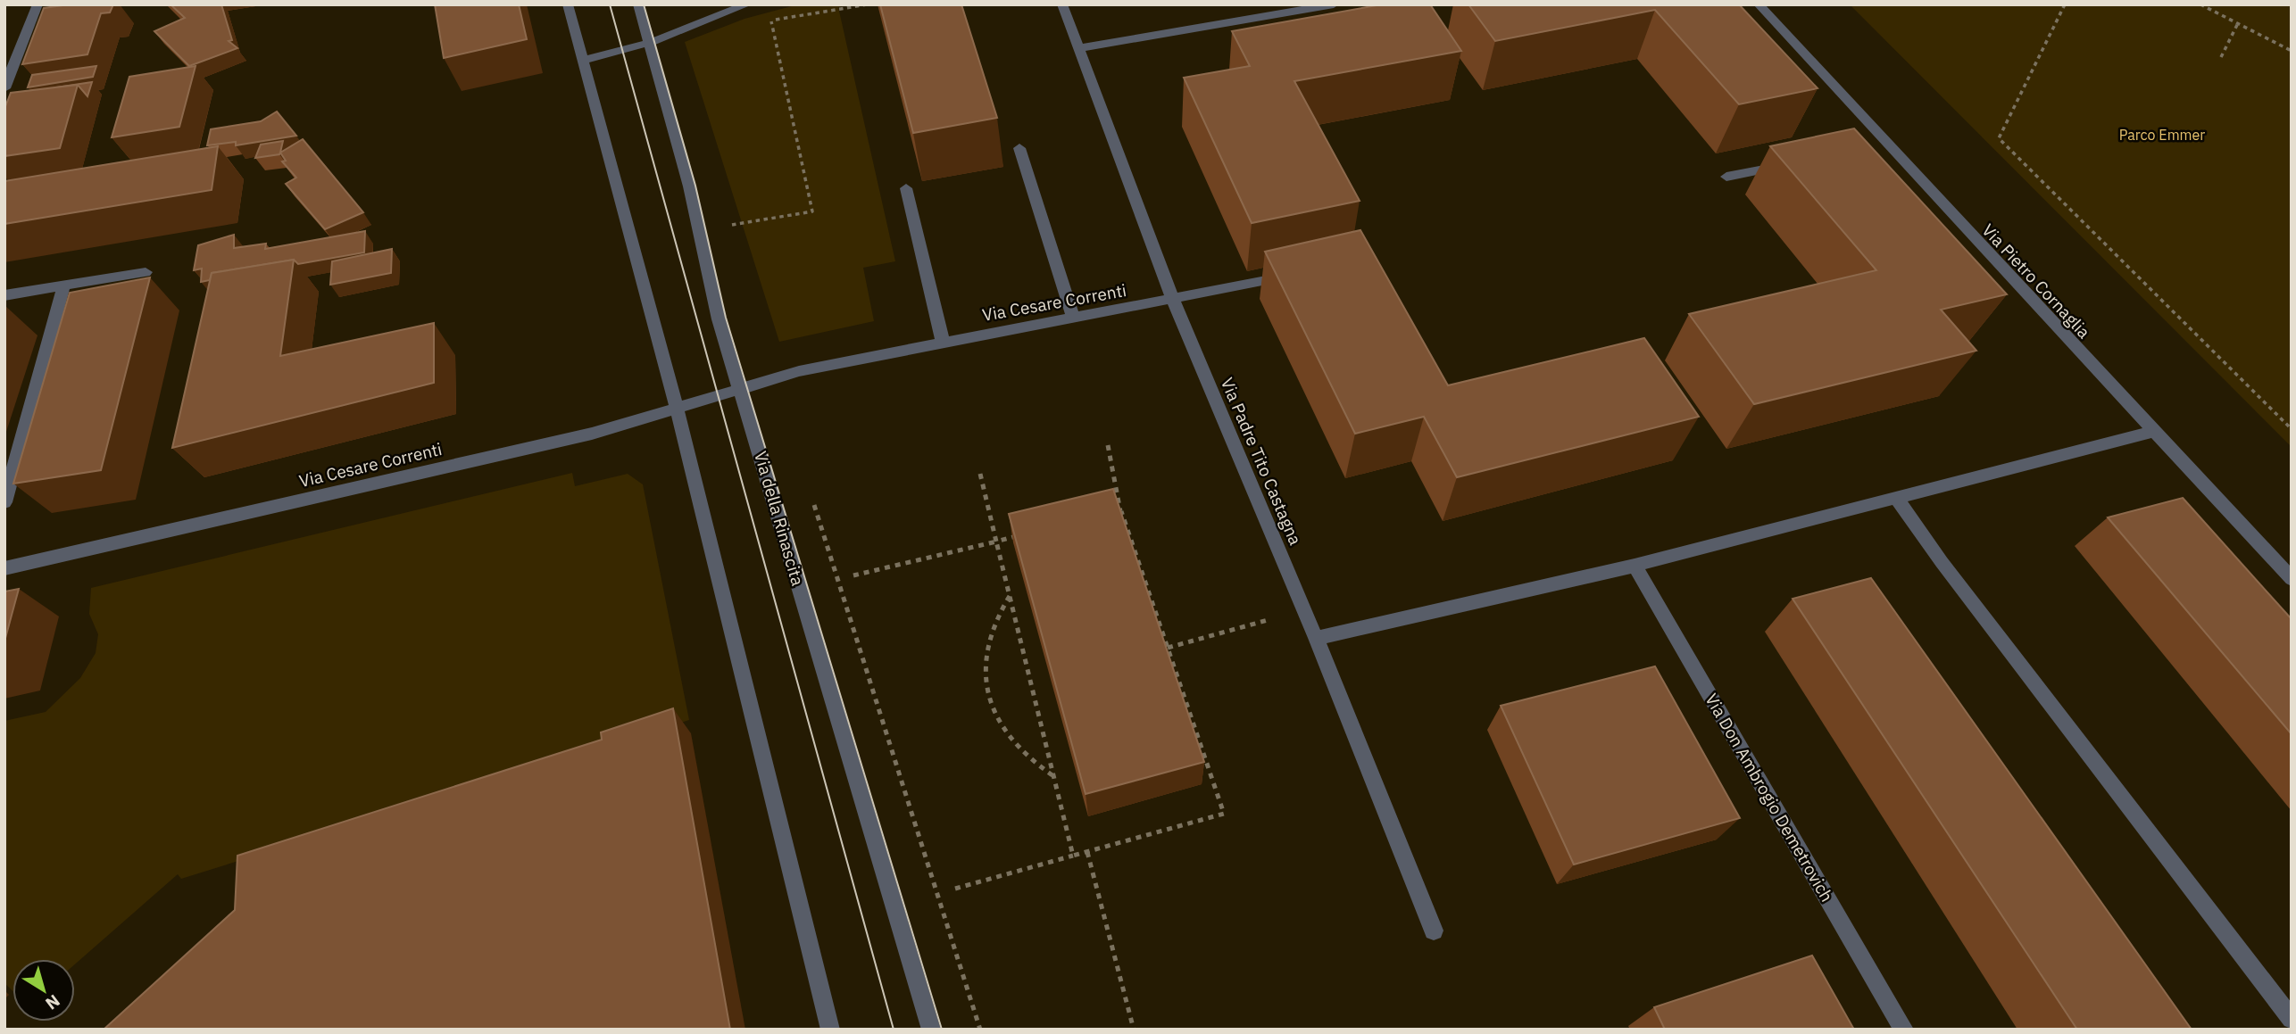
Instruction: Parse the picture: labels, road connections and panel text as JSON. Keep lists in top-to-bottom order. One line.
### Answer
{"streets":{"street":["Via Pietro Cornaglia","Via Cesare Correnti","Via Padre Tito Castagna","Via della Rinascita","Via Don Ambrogio Demetrovich"]},"crossings":[["Via Cesare Correnti","Via Padre Tito Castagna"],["Via Cesare Correnti","Via della Rinascita"]],"parks":["Parco Emmer"],"north":"bottom right"}
